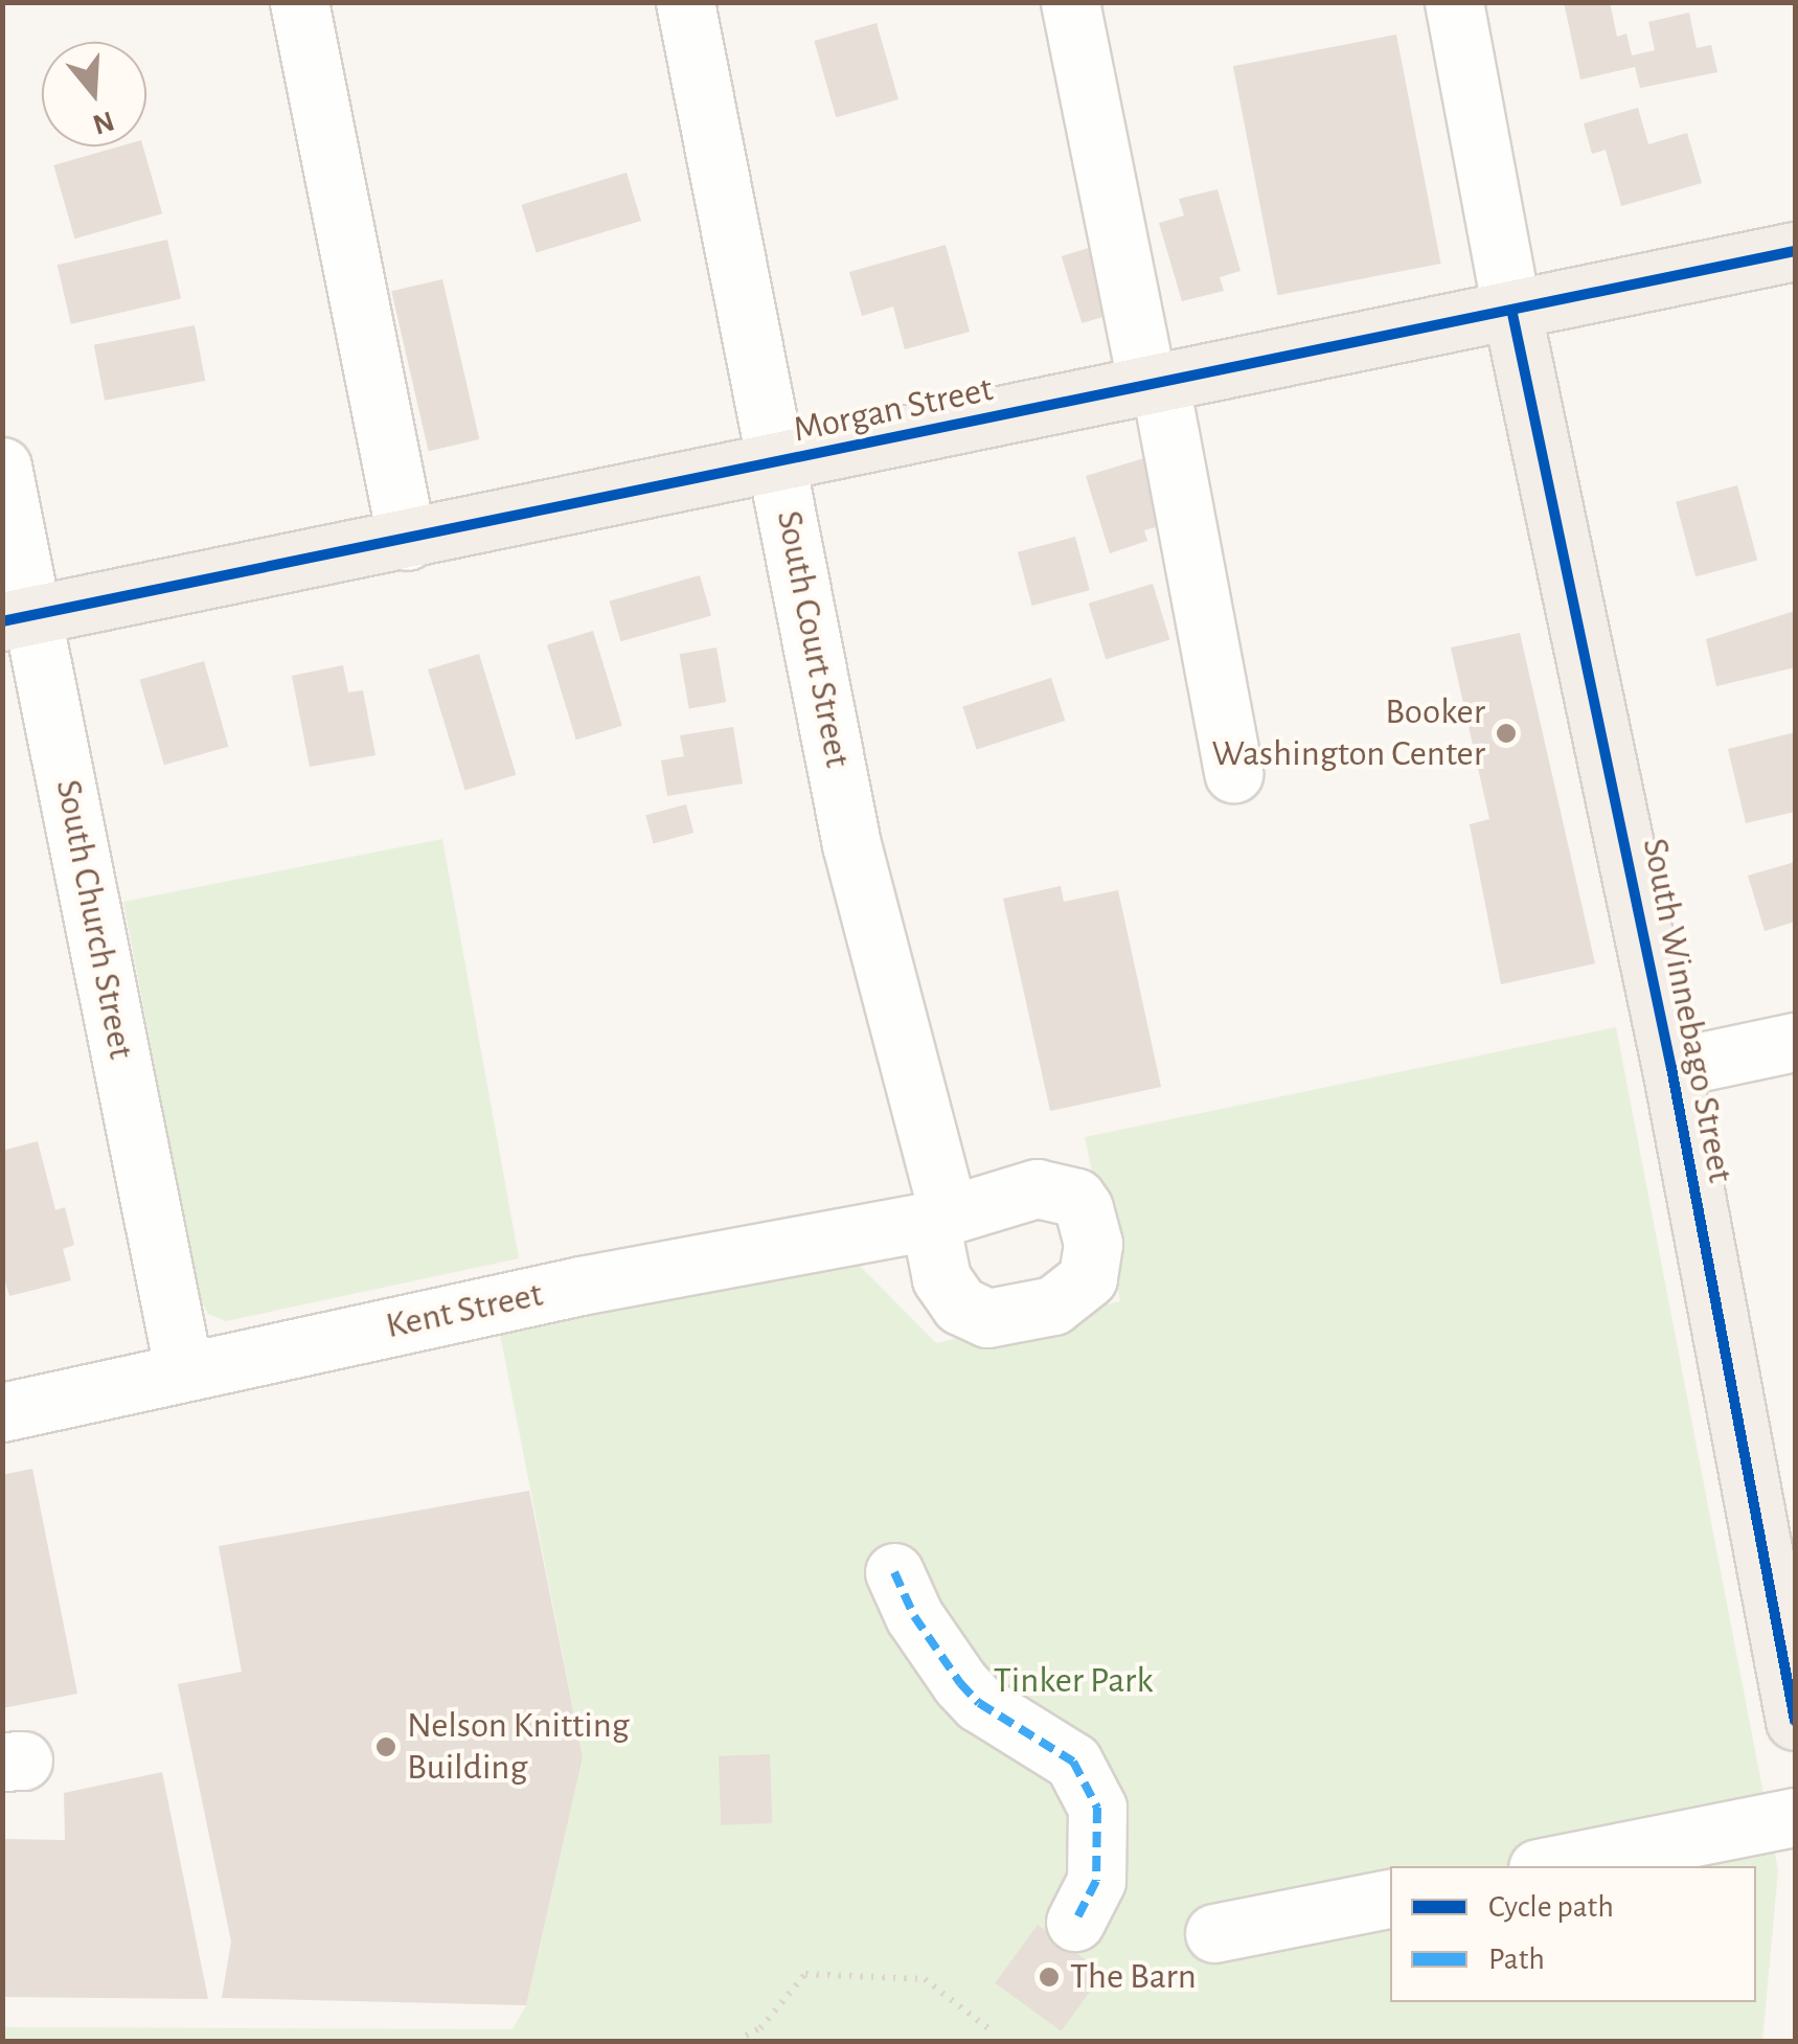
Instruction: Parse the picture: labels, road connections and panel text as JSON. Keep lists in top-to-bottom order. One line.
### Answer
{"streets":{"main road":["Morgan Street","South Winnebago Street"],"street":["South Court Street","South Church Street","Kent Street"]},"crossings":[["Morgan Street","South Court Street"],["Morgan Street","South Church Street"],["Morgan Street","South Winnebago Street"],["South Court Street","Kent Street"],["South Church Street","Kent Street"]],"parks":["Tinker Park"],"places":["Booker Washington Center","Nelson Knitting Building","The Barn"],"legend":["Cycle path","Path"],"north":"bottom"}
